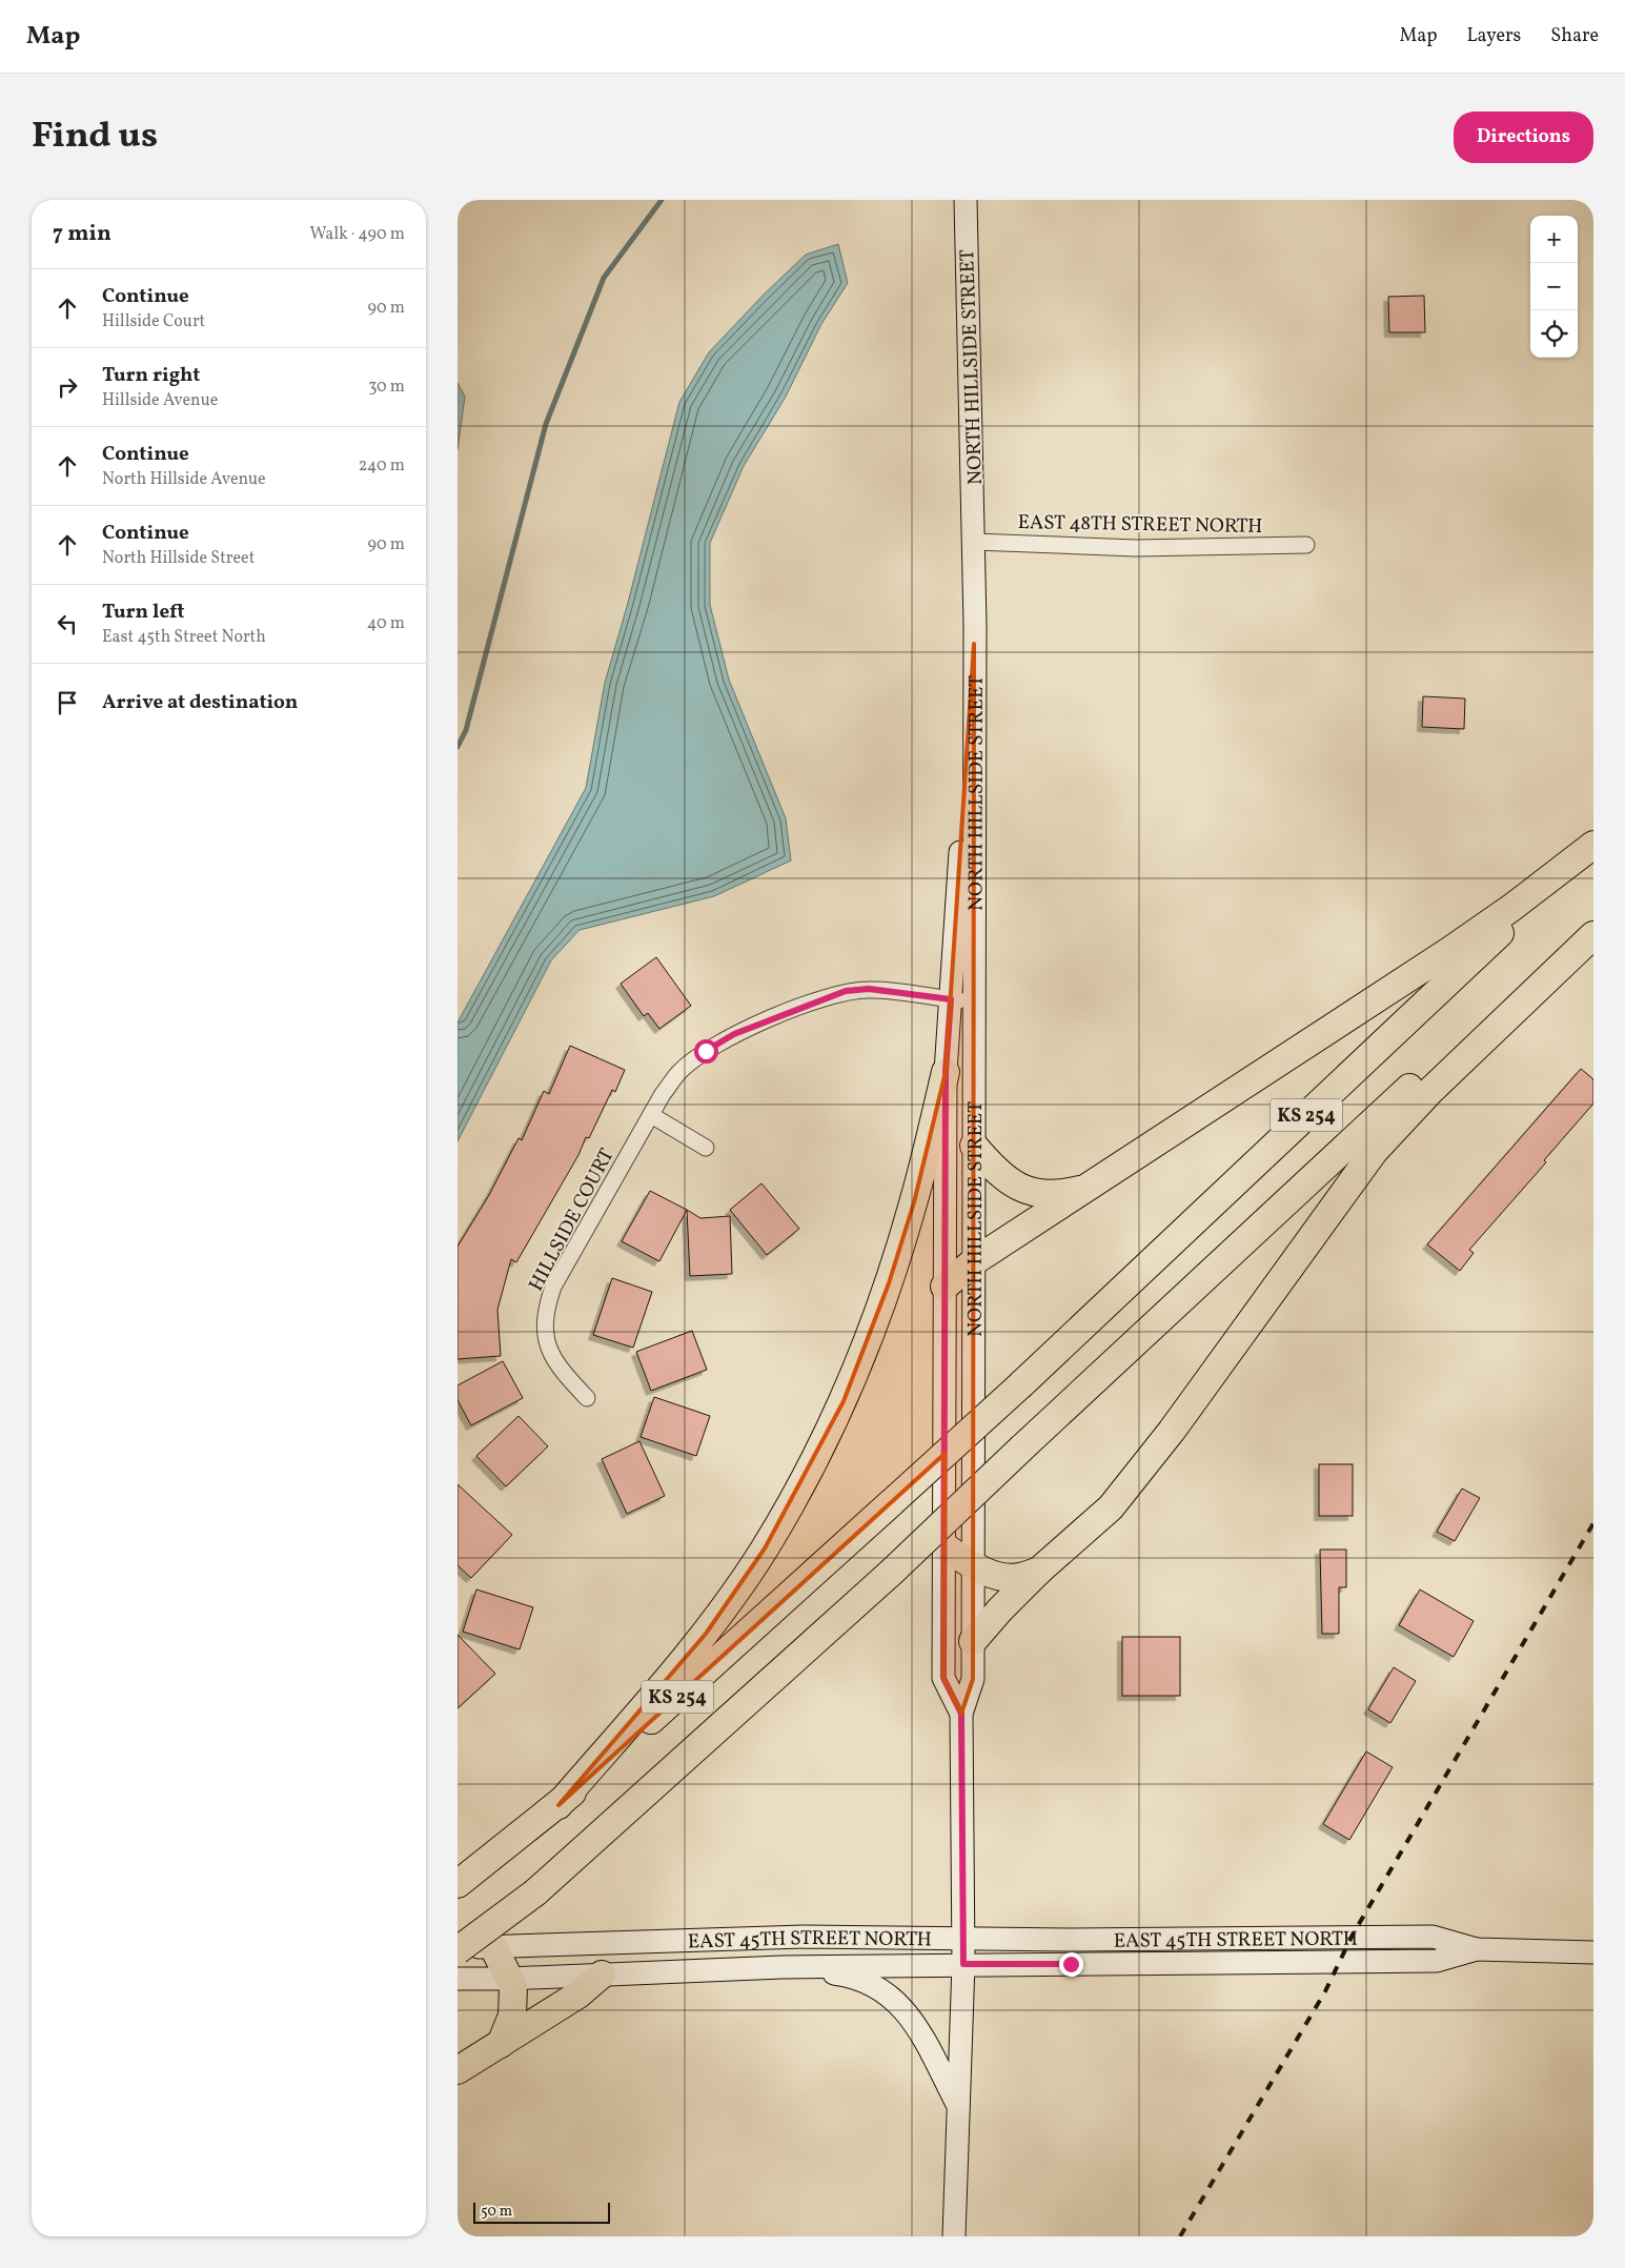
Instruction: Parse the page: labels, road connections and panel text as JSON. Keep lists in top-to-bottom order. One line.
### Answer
{"streets":{"highway":["KS 254"],"main road":["NORTH HILLSIDE STREET","EAST 45TH STREET NORTH"],"street":["EAST 48TH STREET NORTH","HILLSIDE COURT"]},"crossings":[["NORTH HILLSIDE STREET","EAST 48TH STREET NORTH"],["NORTH HILLSIDE STREET","HILLSIDE COURT"],["NORTH HILLSIDE STREET","EAST 45TH STREET NORTH"],["KS 254","EAST 45TH STREET NORTH"]],"scale_bar":"50 m","page":{"header":"Map","nav":["Map","Layers","Share"],"title":"Find us","buttons":"Directions","heading":["7 min","Walk · 490 m"],"map_buttons":["+","−"],"list":[["Continue","Hillside Court","90 m"],["Turn right","Hillside Avenue","30 m"],["Continue","North Hillside Avenue","240 m"],["Continue","North Hillside Street","90 m"],["Turn left","East 45th Street North","40 m"],"Arrive at destination"],"scale":"50 m"}}
